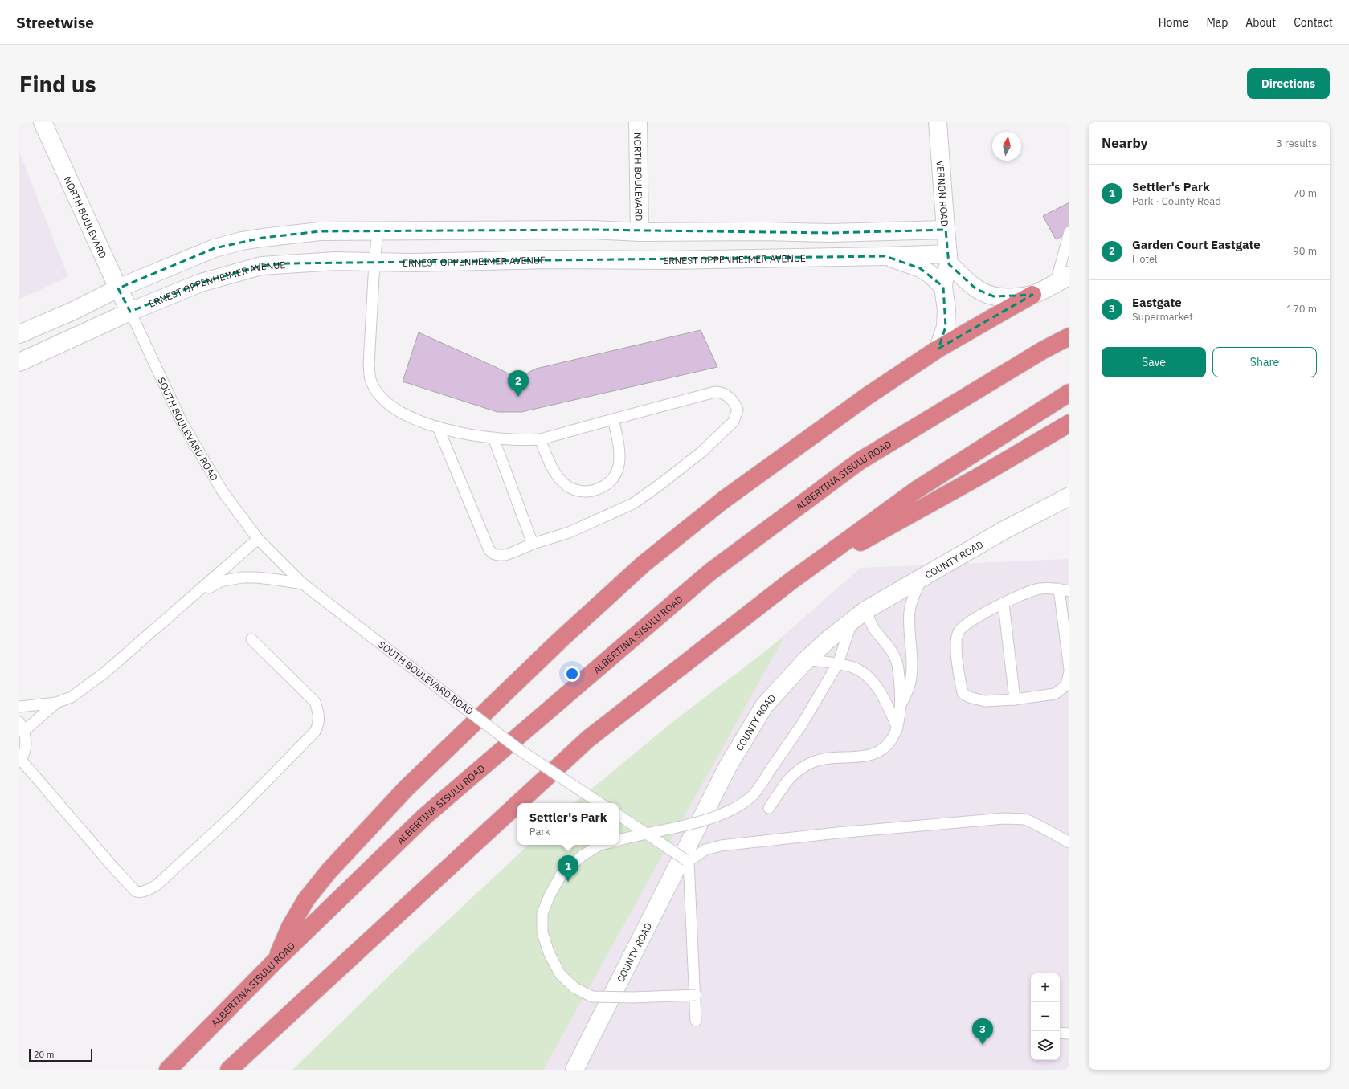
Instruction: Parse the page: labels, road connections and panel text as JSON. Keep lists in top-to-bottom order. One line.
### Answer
{"streets":{"highway":["ALBERTINA SISULU ROAD"],"street":["NORTH BOULEVARD","VERNON ROAD","ERNEST OPPENHEIMER AVENUE","COUNTY ROAD"],"lane":["SOUTH BOULEVARD ROAD"]},"crossings":[["NORTH BOULEVARD","ERNEST OPPENHEIMER AVENUE"],["NORTH BOULEVARD","SOUTH BOULEVARD ROAD"],["VERNON ROAD","ERNEST OPPENHEIMER AVENUE"],["ERNEST OPPENHEIMER AVENUE","SOUTH BOULEVARD ROAD"]],"scale_bar":"20 m","north":"top","page":{"header":"Streetwise","nav":["Home","Map","About","Contact"],"buttons":["Directions",["Save","Share"]],"title":"Find us","heading":["Nearby","3 results"],"list":[{"mark":"1","name":"Settler's Park","note":"Park · County Road","value":"70 m"},{"mark":"2","name":"Garden Court Eastgate","note":"Hotel","value":"90 m"},{"mark":"3","name":"Eastgate","note":"Supermarket","value":"170 m"}],"pins":["2","1","3"],"popup":["Settler's Park","Park"],"map_buttons":["+","−"],"scale":"20 m"}}
